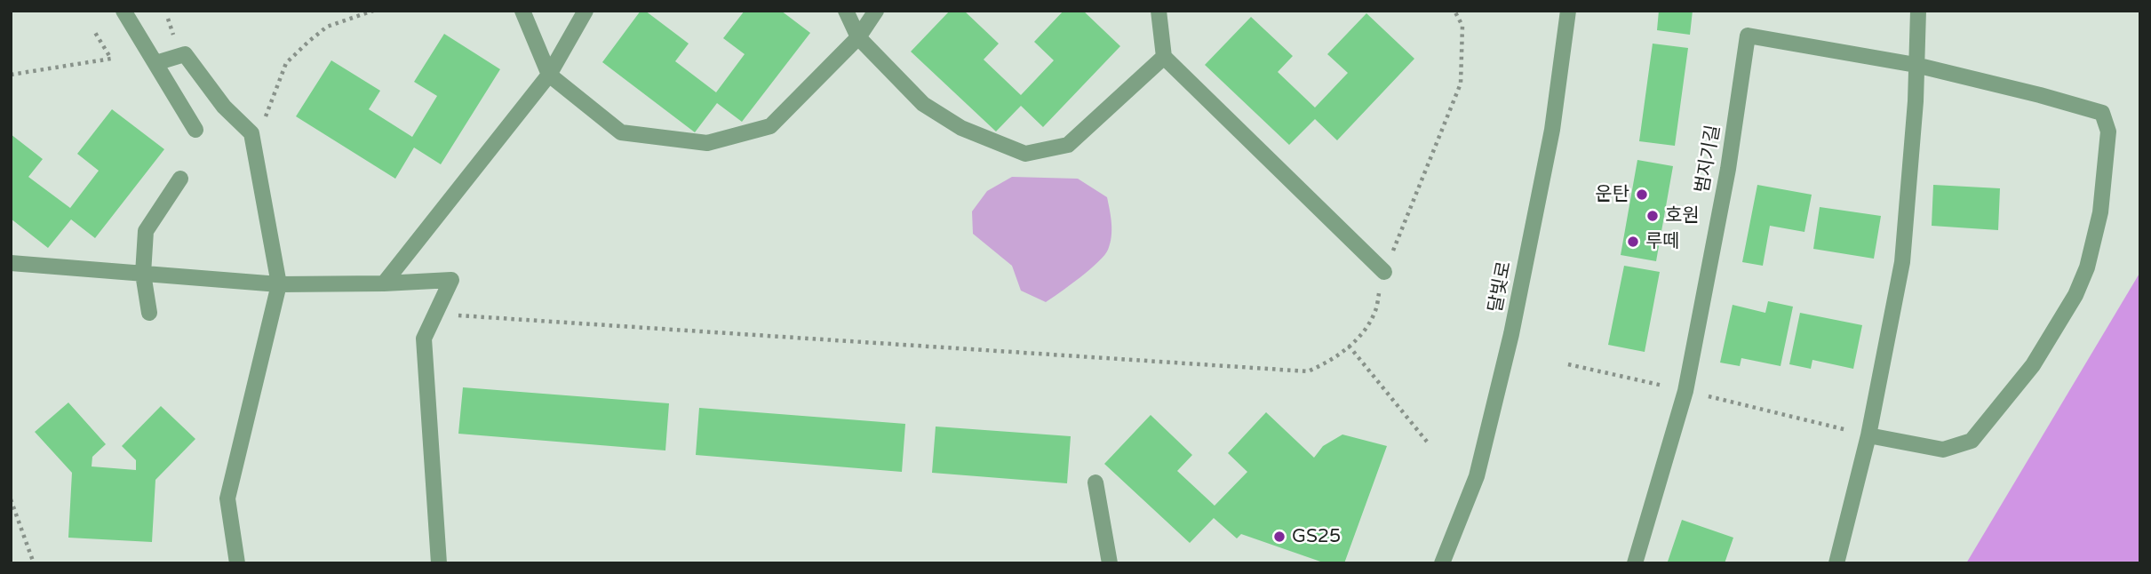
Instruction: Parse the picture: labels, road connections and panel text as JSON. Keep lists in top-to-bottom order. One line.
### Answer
{"streets":{"street":["범지기길","달빛로"]},"places":["운탄","호원","루떼","GS25"]}
